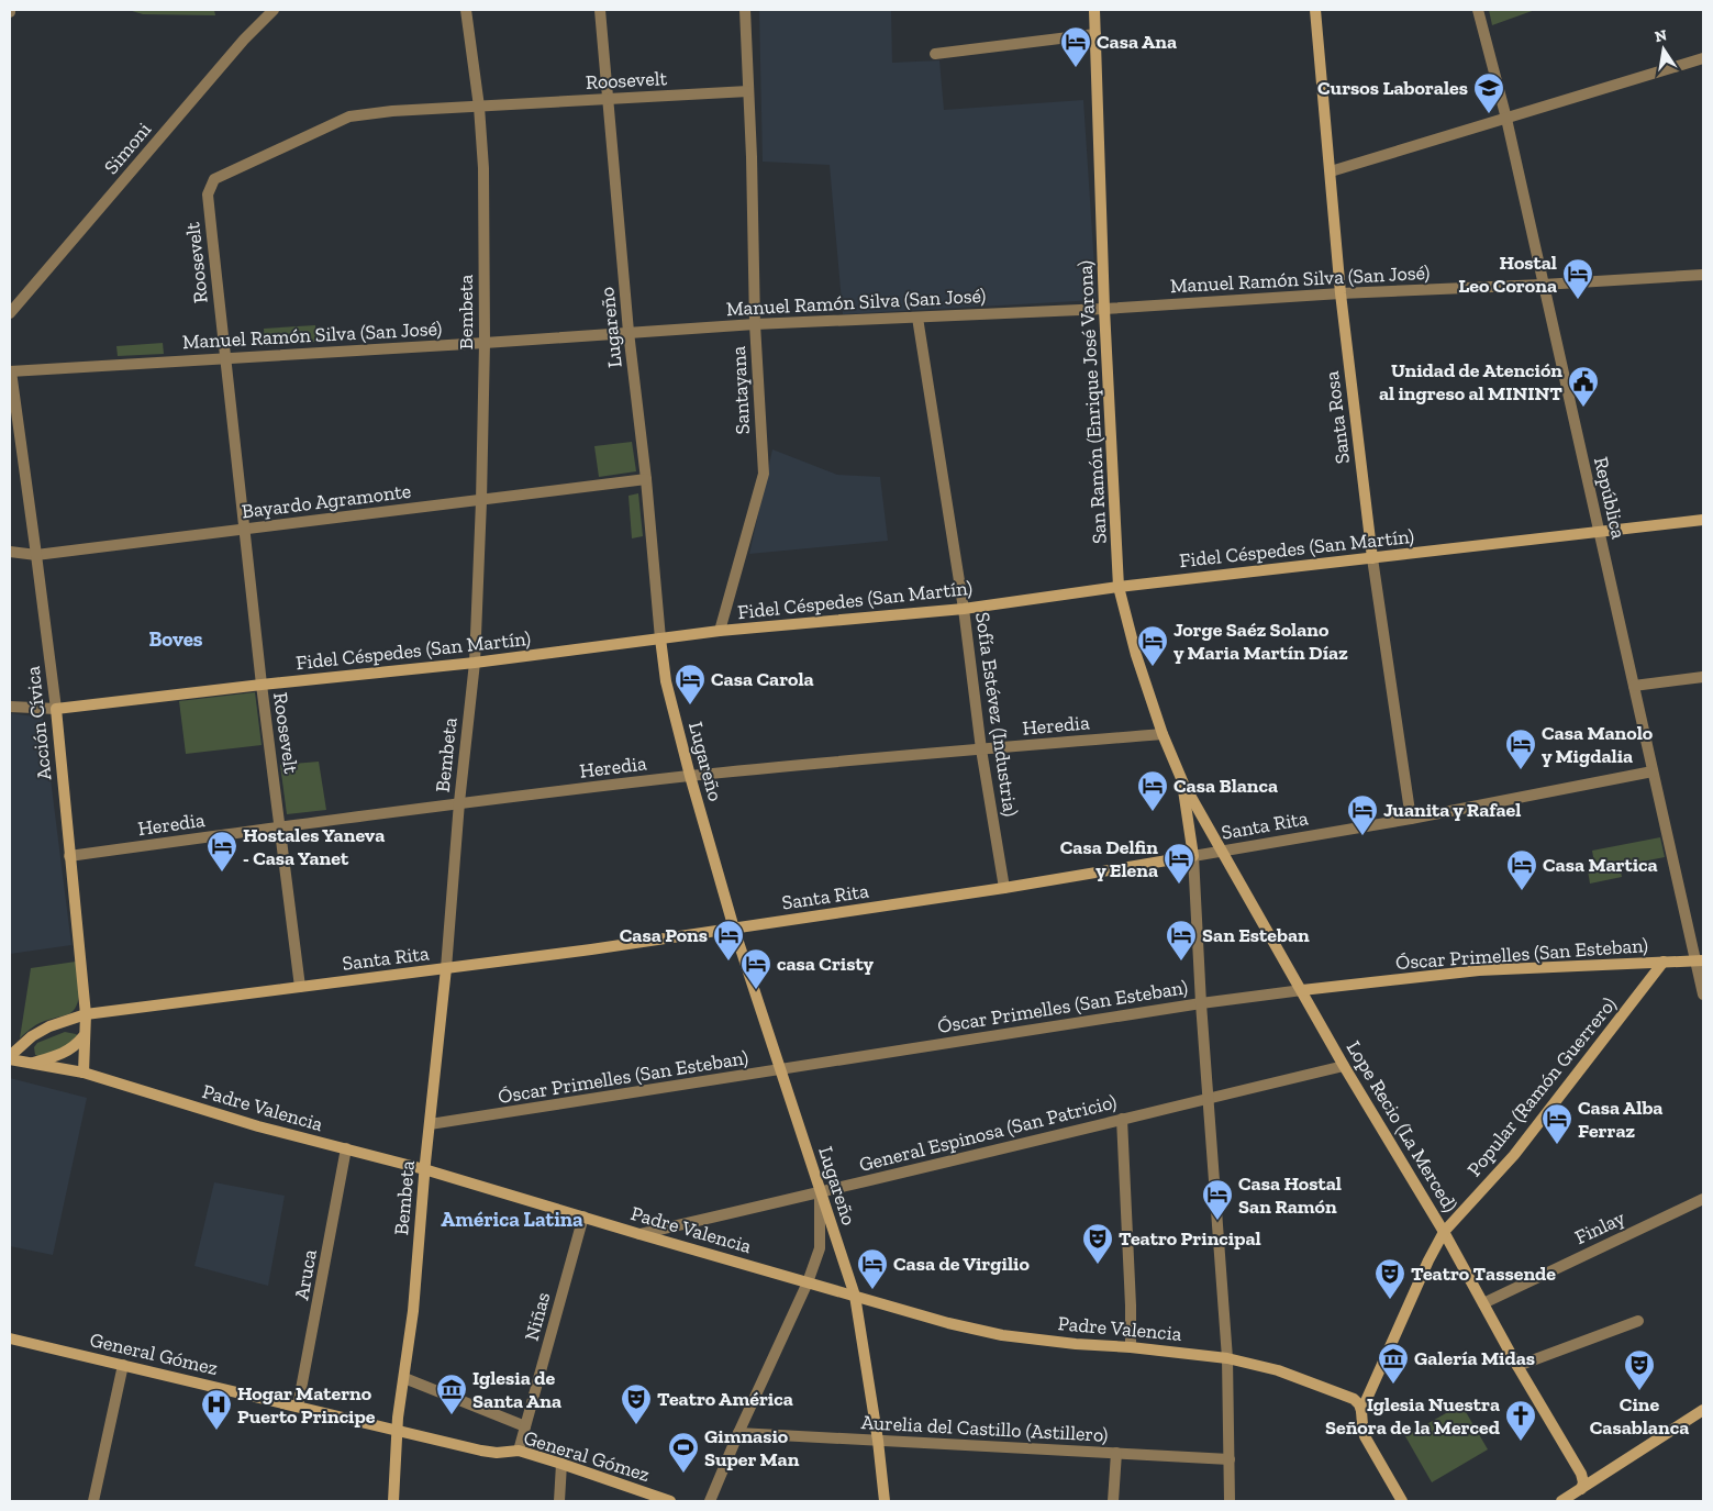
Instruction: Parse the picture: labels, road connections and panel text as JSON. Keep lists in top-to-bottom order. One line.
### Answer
{"streets":{"street":["Roosevelt","Simoni","Manuel Ramón Silva (San José)","Bembeta","Lugareño","Santayana","San Ramón (Enrique José Varona)","Santa Rosa","República","Bayardo Agramonte","Fidel Céspedes (San Martín)","Sofía Estévez (Industria)","Acción Cívica","Heredia","Santa Rita","Óscar Primelles (San Esteban)","Popular (Ramón Guerrero)","Padre Valencia","Lope Recio (La Merced)","General Espinosa (San Patricio)","Finlay","Aruca","Niñas","General Gómez","Aurelia del Castillo (Astillero)"]},"crossings":[["Roosevelt","Manuel Ramón Silva (San José)"],["Roosevelt","Bembeta"],["Roosevelt","Lugareño"],["Roosevelt","Santayana"],["Roosevelt","Bayardo Agramonte"],["Roosevelt","Fidel Céspedes (San Martín)"],["Roosevelt","Heredia"],["Roosevelt","Santa Rita"],["Manuel Ramón Silva (San José)","Bembeta"],["Manuel Ramón Silva (San José)","Lugareño"],["Manuel Ramón Silva (San José)","Santayana"],["Manuel Ramón Silva (San José)","San Ramón (Enrique José Varona)"],["Manuel Ramón Silva (San José)","Santa Rosa"],["Manuel Ramón Silva (San José)","República"],["Manuel Ramón Silva (San José)","Sofía Estévez (Industria)"],["Manuel Ramón Silva (San José)","Acción Cívica"],["Bembeta","Bayardo Agramonte"],["Bembeta","Fidel Céspedes (San Martín)"],["Bembeta","Heredia"],["Bembeta","Santa Rita"],["Bembeta","Óscar Primelles (San Esteban)"],["Bembeta","Padre Valencia"],["Bembeta","General Gómez"],["Lugareño","Bayardo Agramonte"],["Lugareño","Fidel Céspedes (San Martín)"],["Lugareño","Heredia"],["Lugareño","Santa Rita"],["Lugareño","Óscar Primelles (San Esteban)"],["Lugareño","Padre Valencia"],["Lugareño","General Espinosa (San Patricio)"],["Lugareño","Aurelia del Castillo (Astillero)"],["Santayana","Fidel Céspedes (San Martín)"],["San Ramón (Enrique José Varona)","Fidel Céspedes (San Martín)"],["San Ramón (Enrique José Varona)","Heredia"],["San Ramón (Enrique José Varona)","Lope Recio (La Merced)"],["Santa Rosa","Fidel Céspedes (San Martín)"],["Santa Rosa","Santa Rita"],["República","Fidel Céspedes (San Martín)"],["República","Santa Rita"],["República","Óscar Primelles (San Esteban)"],["Bayardo Agramonte","Acción Cívica"],["Fidel Céspedes (San Martín)","Sofía Estévez (Industria)"],["Fidel Céspedes (San Martín)","Acción Cívica"],["Sofía Estévez (Industria)","Heredia"],["Sofía Estévez (Industria)","Santa Rita"],["Acción Cívica","Heredia"],["Acción Cívica","Santa Rita"],["Acción Cívica","Padre Valencia"],["Santa Rita","Padre Valencia"],["Santa Rita","Lope Recio (La Merced)"],["Óscar Primelles (San Esteban)","Popular (Ramón Guerrero)"],["Óscar Primelles (San Esteban)","Lope Recio (La Merced)"],["Popular (Ramón Guerrero)","Padre Valencia"],["Popular (Ramón Guerrero)","Lope Recio (La Merced)"],["Padre Valencia","General Espinosa (San Patricio)"],["Padre Valencia","Aruca"],["Padre Valencia","Niñas"],["Lope Recio (La Merced)","General Espinosa (San Patricio)"],["Lope Recio (La Merced)","Finlay"],["Aruca","General Gómez"],["Niñas","General Gómez"]],"districts":["Boves","América Latina"],"places":{"hotel":["Casa Ana","Hostal Leo Corona","Jorge Saéz Solano y Maria Martín Díaz","Casa Carola","Casa Manolo y Migdalia","Casa Blanca","Juanita y Rafael","Hostales Yaneva - Casa Yanet","Casa Delfin y Elena","Casa Martica","Casa Pons","San Esteban","casa Cristy","Casa Alba Ferraz","Casa Hostal San Ramón","Casa de Virgilio"],"school or university":["Cursos Laborales"],"public building":["Unidad de Atención al ingreso al MININT"],"theatre":["Teatro Principal","Teatro Tassende","Cine Casablanca","Teatro América"],"museum":["Galería Midas","Iglesia de Santa Ana"],"hospital":["Hogar Materno Puerto Principe"],"church":["Iglesia Nuestra Señora de la Merced"],"sports":["Gimnasio Super Man"]},"north":"top"}
